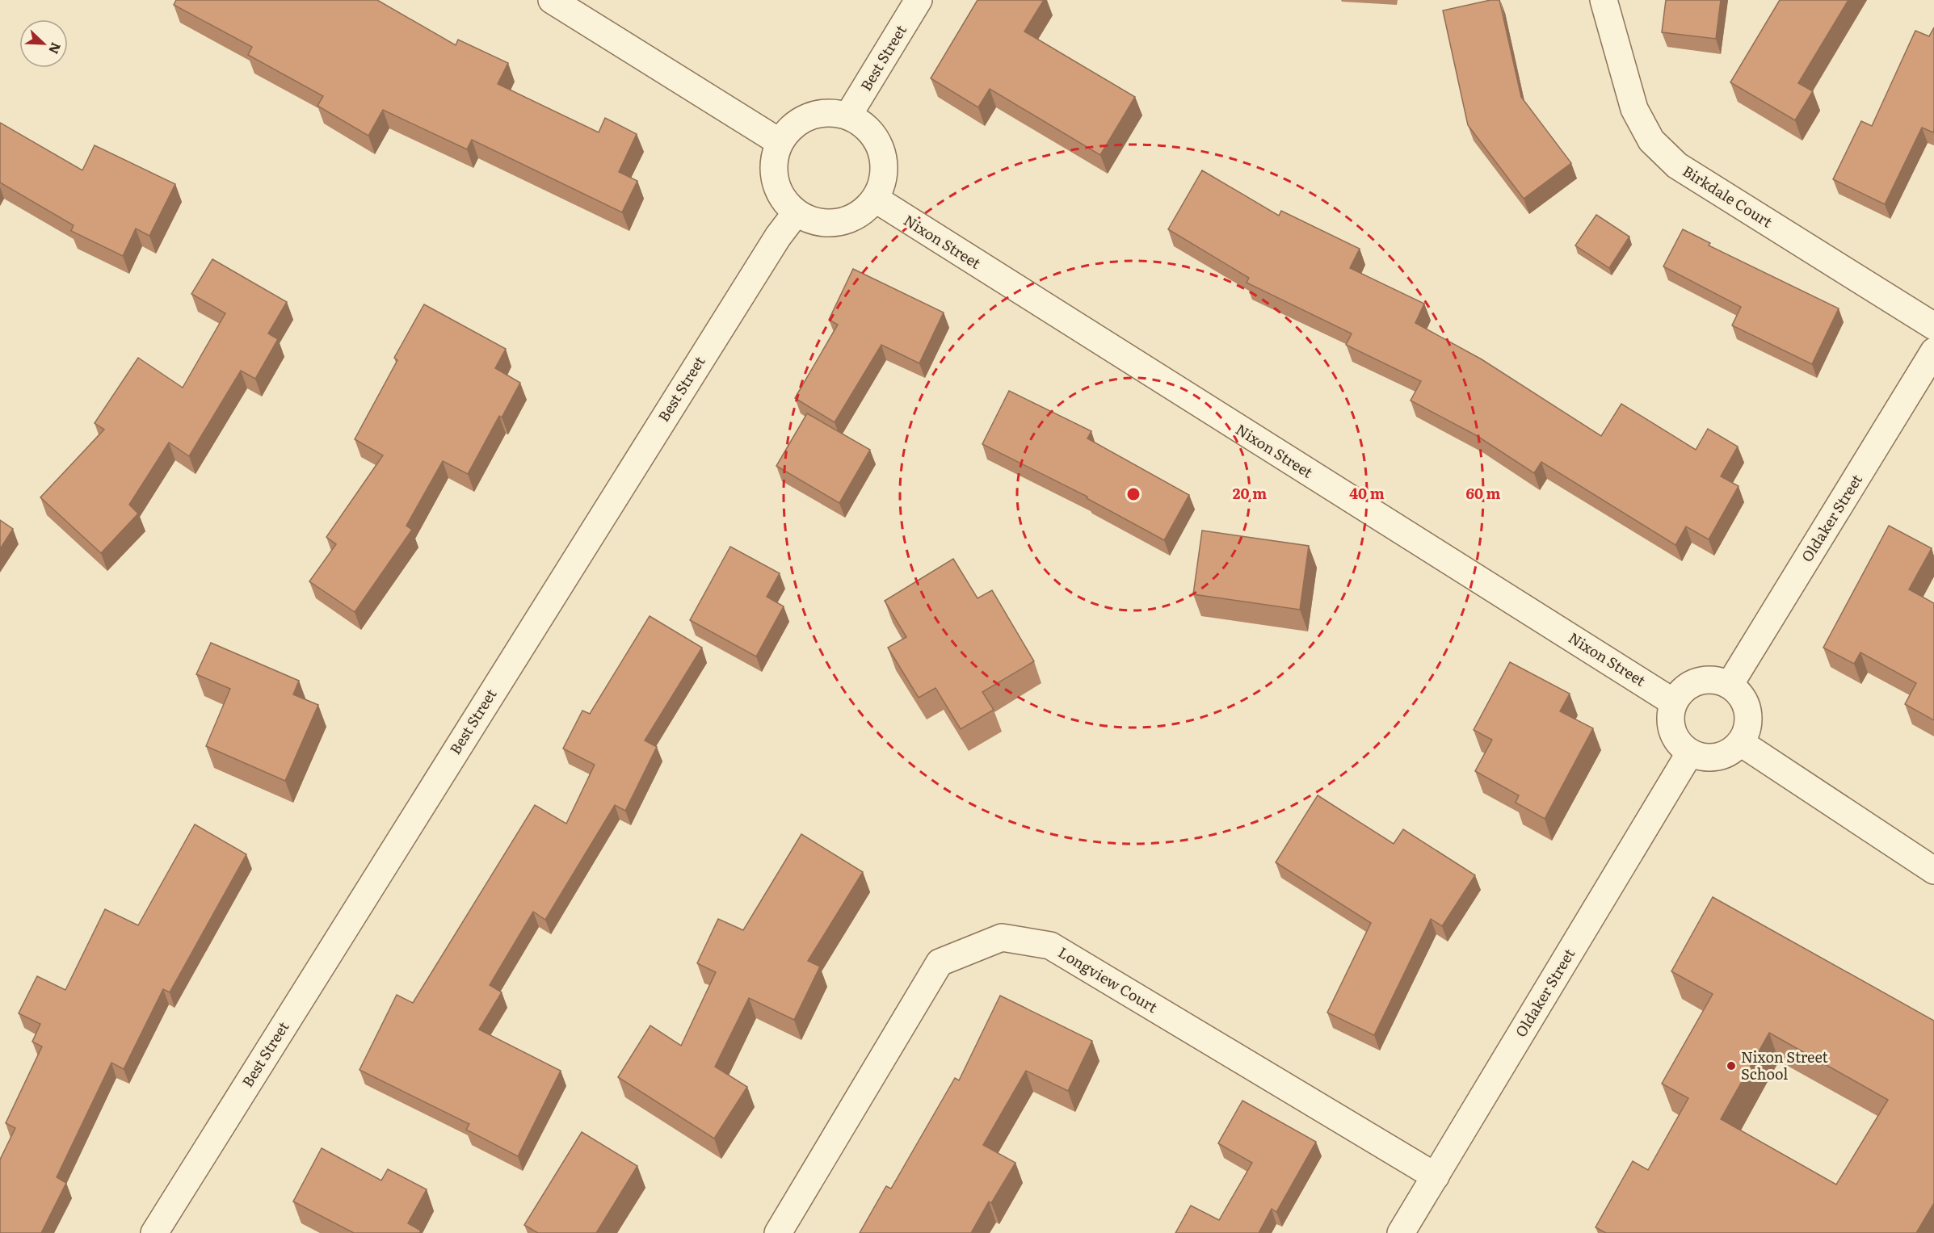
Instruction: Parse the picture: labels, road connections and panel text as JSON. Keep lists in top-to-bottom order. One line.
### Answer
{"streets":{"street":["Best Street","Birkdale Court","Nixon Street","Oldaker Street","Longview Court"]},"crossings":[["Best Street","Nixon Street"],["Nixon Street","Oldaker Street"],["Oldaker Street","Longview Court"]],"places":["Nixon Street School"],"north":"bottom right","rings":["20 m","40 m","60 m"]}
